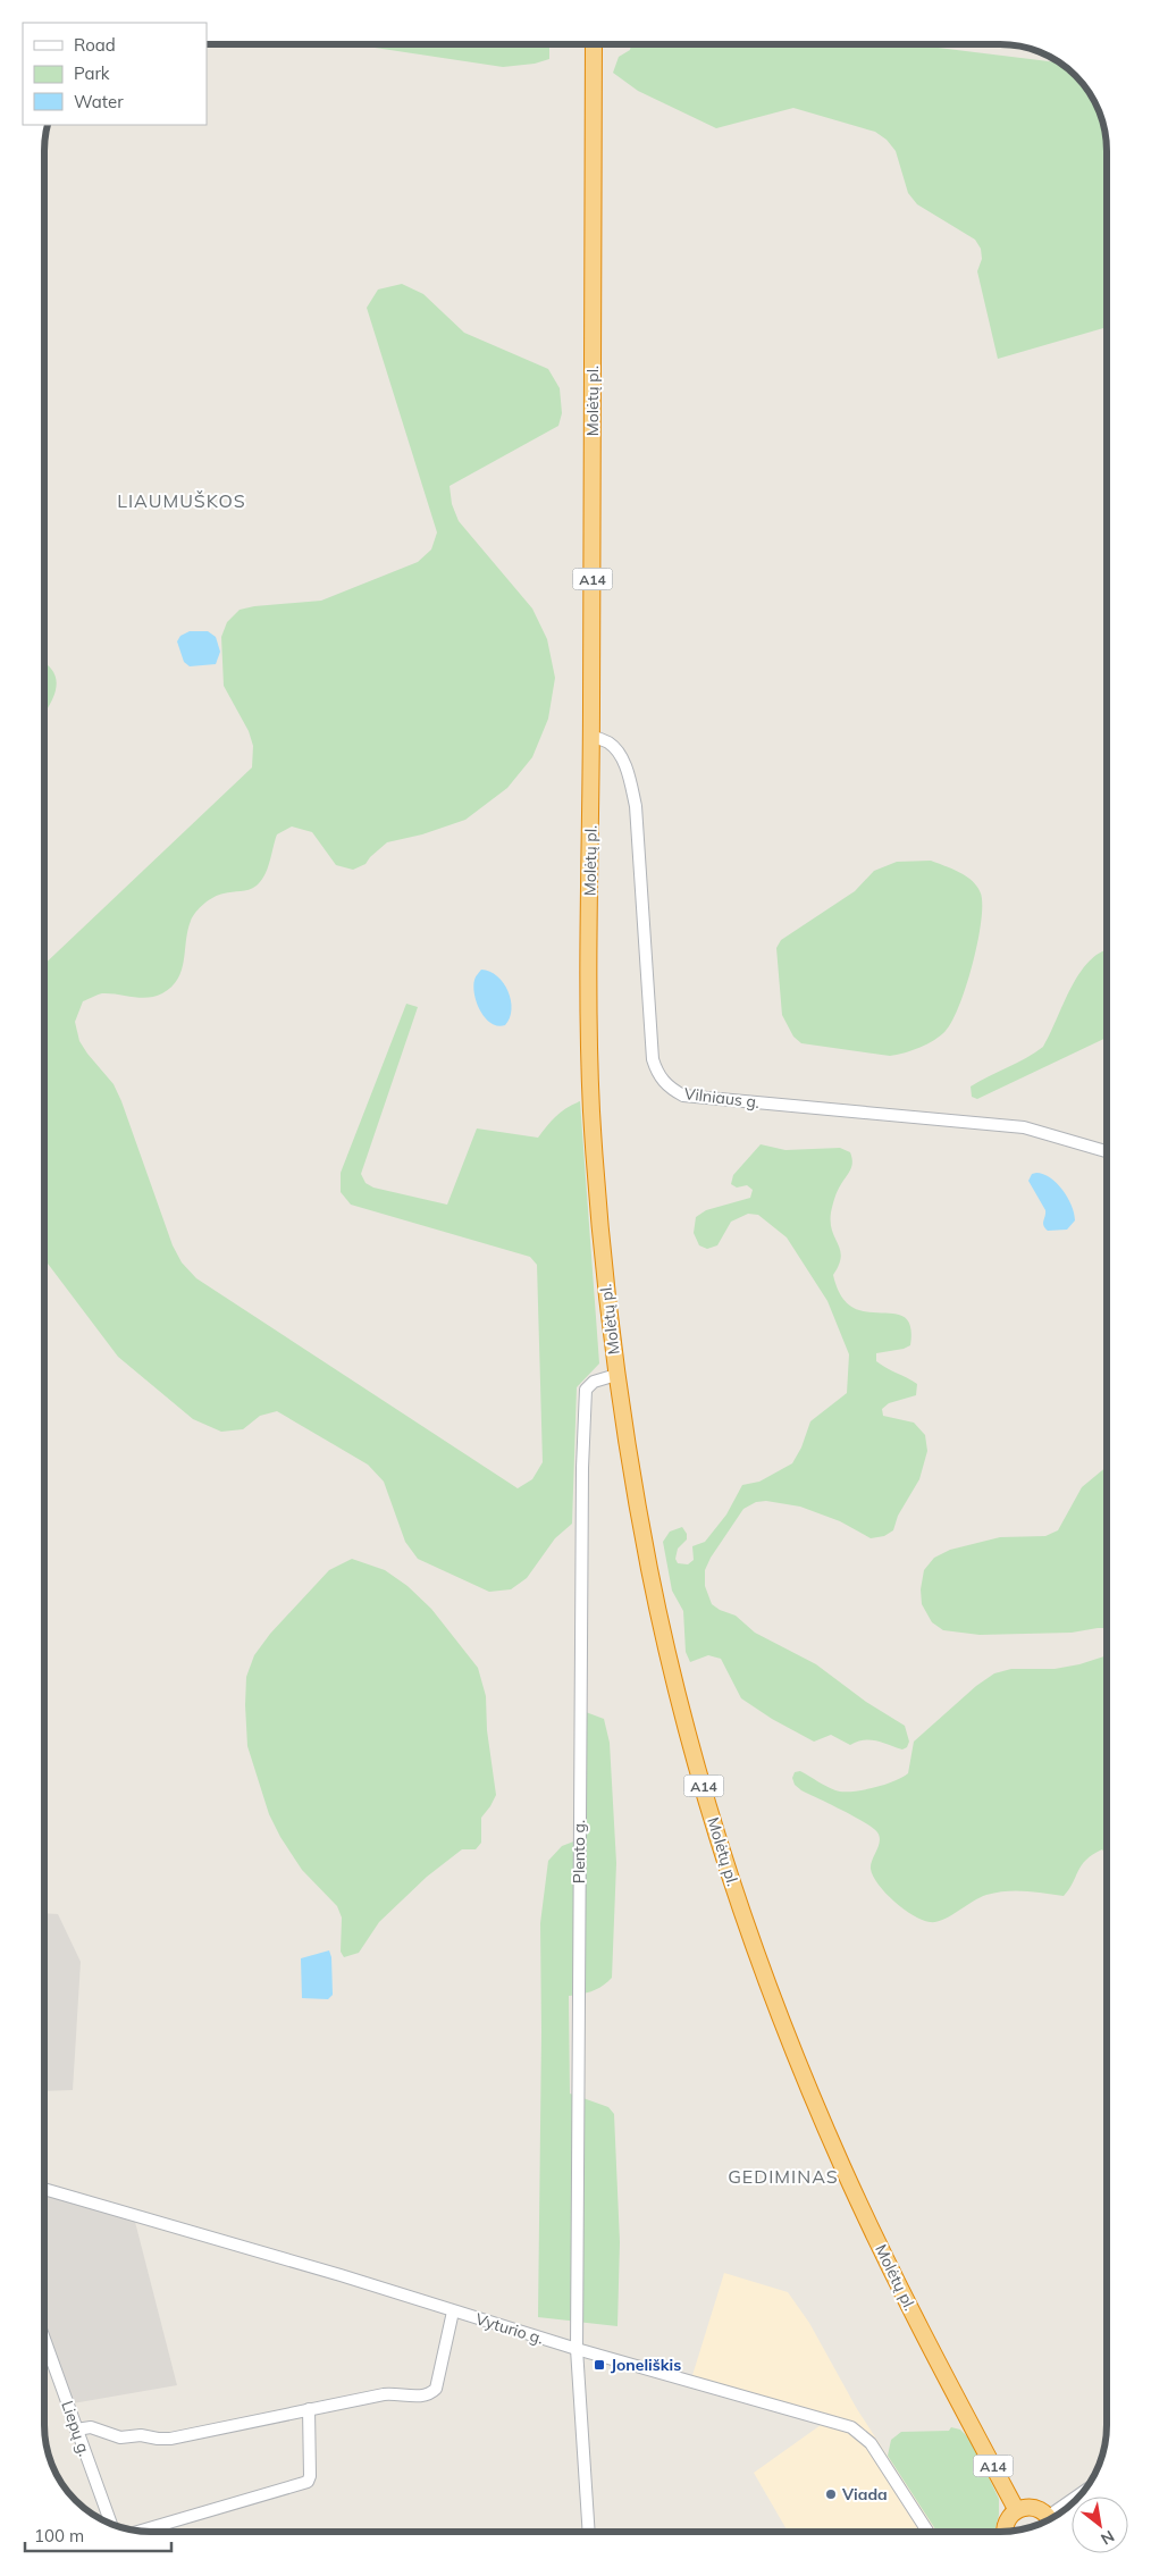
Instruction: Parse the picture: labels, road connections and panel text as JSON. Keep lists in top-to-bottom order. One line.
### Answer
{"streets":{"highway":["Molėtų pl.","A14"],"street":["Vilniaus g.","Plento g.","Vyturio g.","Liepų g."]},"crossings":[["Molėtų pl.","Vilniaus g."],["Molėtų pl.","Plento g."],["Plento g.","Vyturio g."]],"districts":["LIAUMUŠKOS","GEDIMINAS"],"places":{"transit":["Joneliškis"],"other":["Viada"]},"legend":["Road","Park","Water"],"scale_bar":"100 m","north":"bottom right"}
